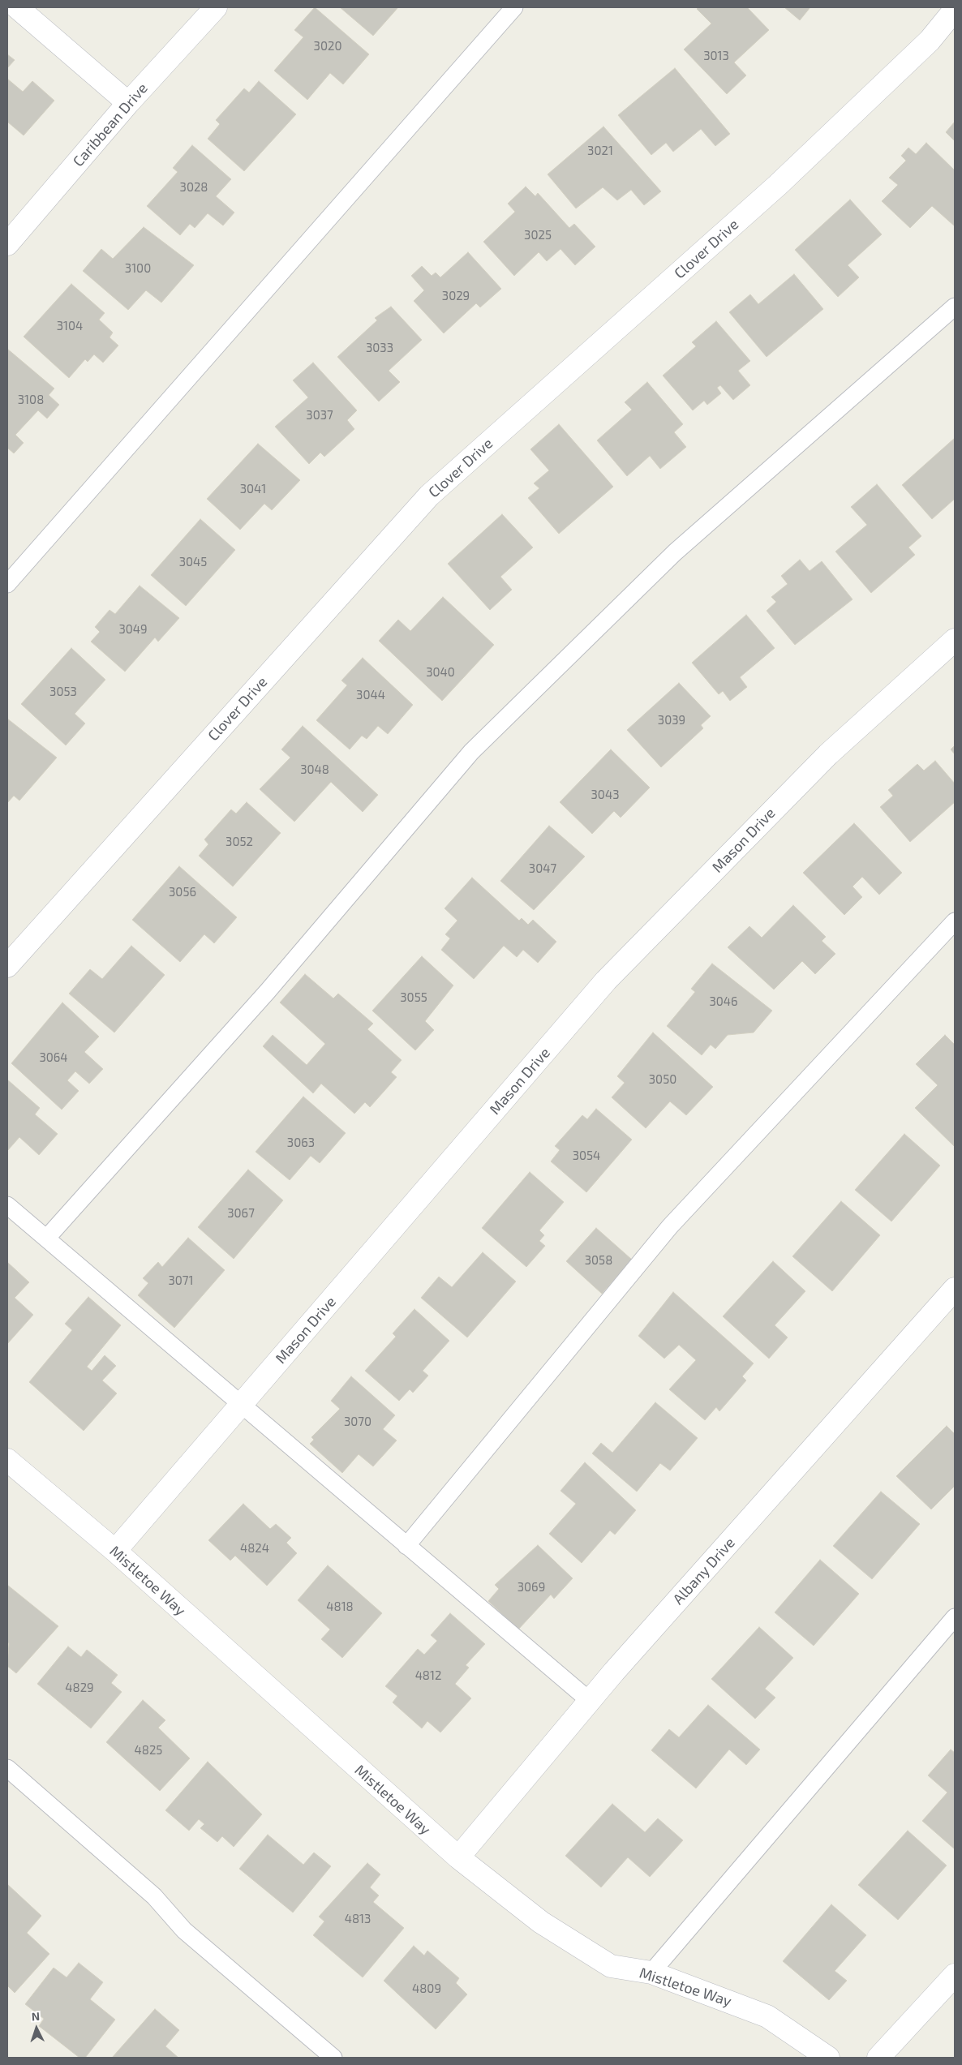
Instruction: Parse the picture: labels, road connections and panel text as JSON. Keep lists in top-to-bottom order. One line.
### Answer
{"streets":{"street":["Caribbean Drive","Clover Drive","Mason Drive","Albany Drive","Mistletoe Way"]},"crossings":[["Mason Drive","Mistletoe Way"],["Albany Drive","Mistletoe Way"]],"house_numbers":["3020","3013","3021","3028","3025","3100","3029","3104","3033","3108","3037","3041","3045","3049","3040","3053","3044","3039","3048","3043","3052","3047","3056","3055","3046","3064","3050","3063","3054","3067","3058","3071","3070","4824","3069","4818","4812","4829","4825","4813","4809"],"north":"top"}
